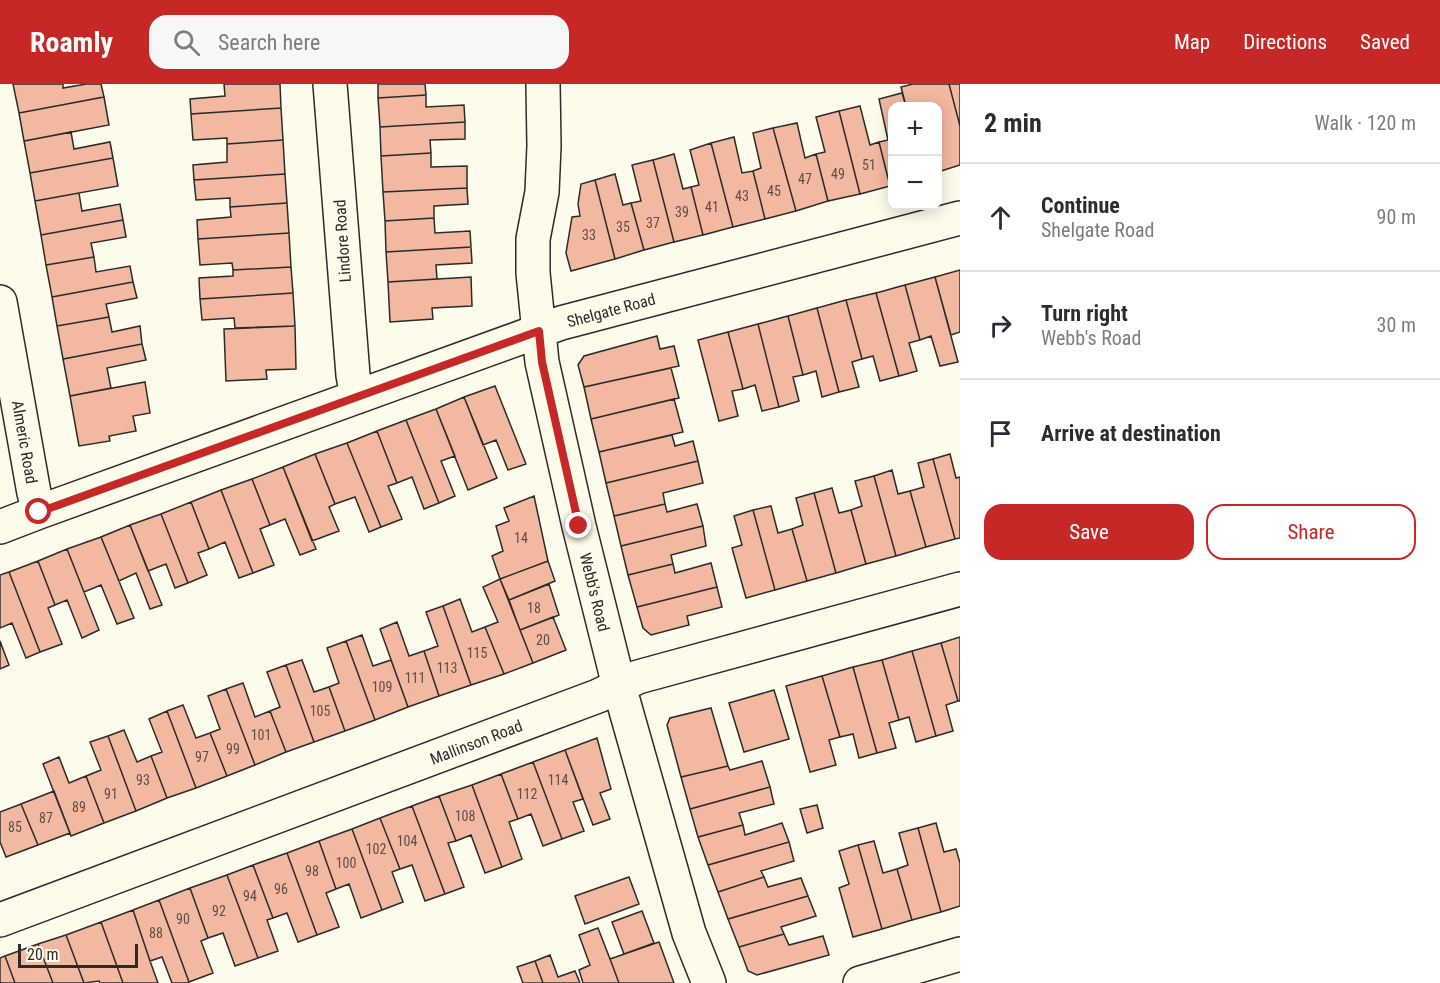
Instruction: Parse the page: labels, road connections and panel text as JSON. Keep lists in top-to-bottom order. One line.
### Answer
{"streets":{"street":["Lindore Road","Shelgate Road","Almeric Road","Webb's Road","Mallinson Road"]},"crossings":[["Lindore Road","Shelgate Road"],["Shelgate Road","Almeric Road"],["Shelgate Road","Webb's Road"],["Webb's Road","Mallinson Road"]],"house_numbers":["51","49","47","45","43","41","39","37","35","33","14","18","20","115","113","111","109","105","101","99","97","93","114","91","112","89","108","87","85","104","102","100","98","96","94","92","90","88"],"scale_bar":"20 m","page":{"header":"Roamly","search":"Search here","nav":["Map","Directions","Saved"],"heading":["2 min","Walk · 120 m"],"map_buttons":["+","−"],"list":[["Continue","Shelgate Road","90 m"],["Turn right","Webb's Road","30 m"],"Arrive at destination"],"buttons":["Save","Share"],"scale":"20 m"}}
